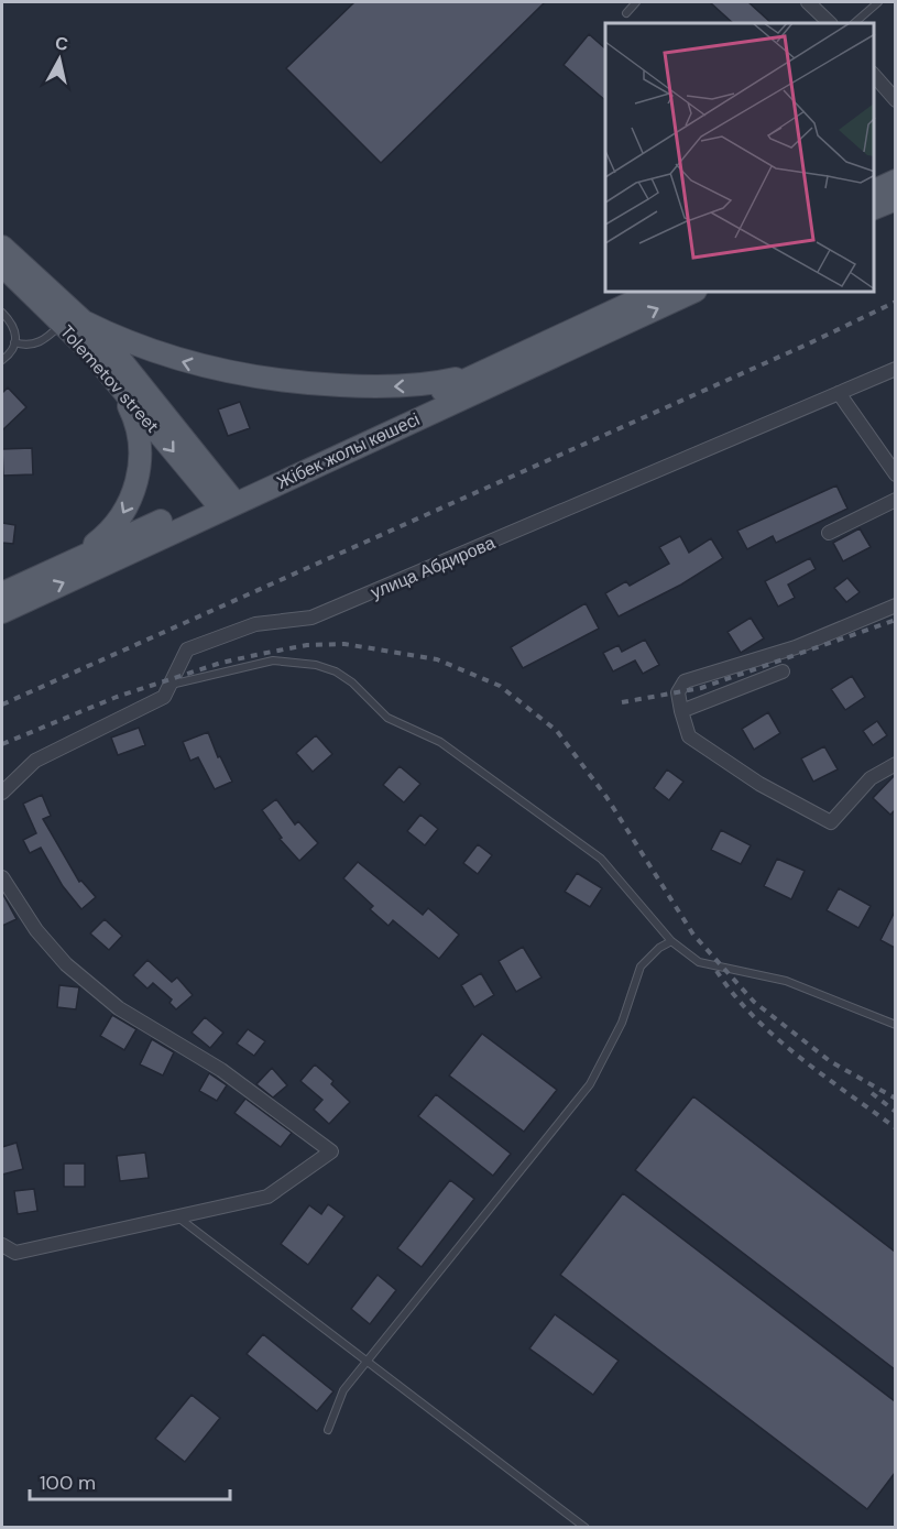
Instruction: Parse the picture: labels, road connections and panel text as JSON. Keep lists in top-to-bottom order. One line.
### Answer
{"streets":{"main road":["Tolemetov street","Жібек жолы көшесі"],"street":["улица Абдирова"]},"crossings":[["Tolemetov street","Жібек жолы көшесі"]],"scale_bar":"100 m","north":"top"}
